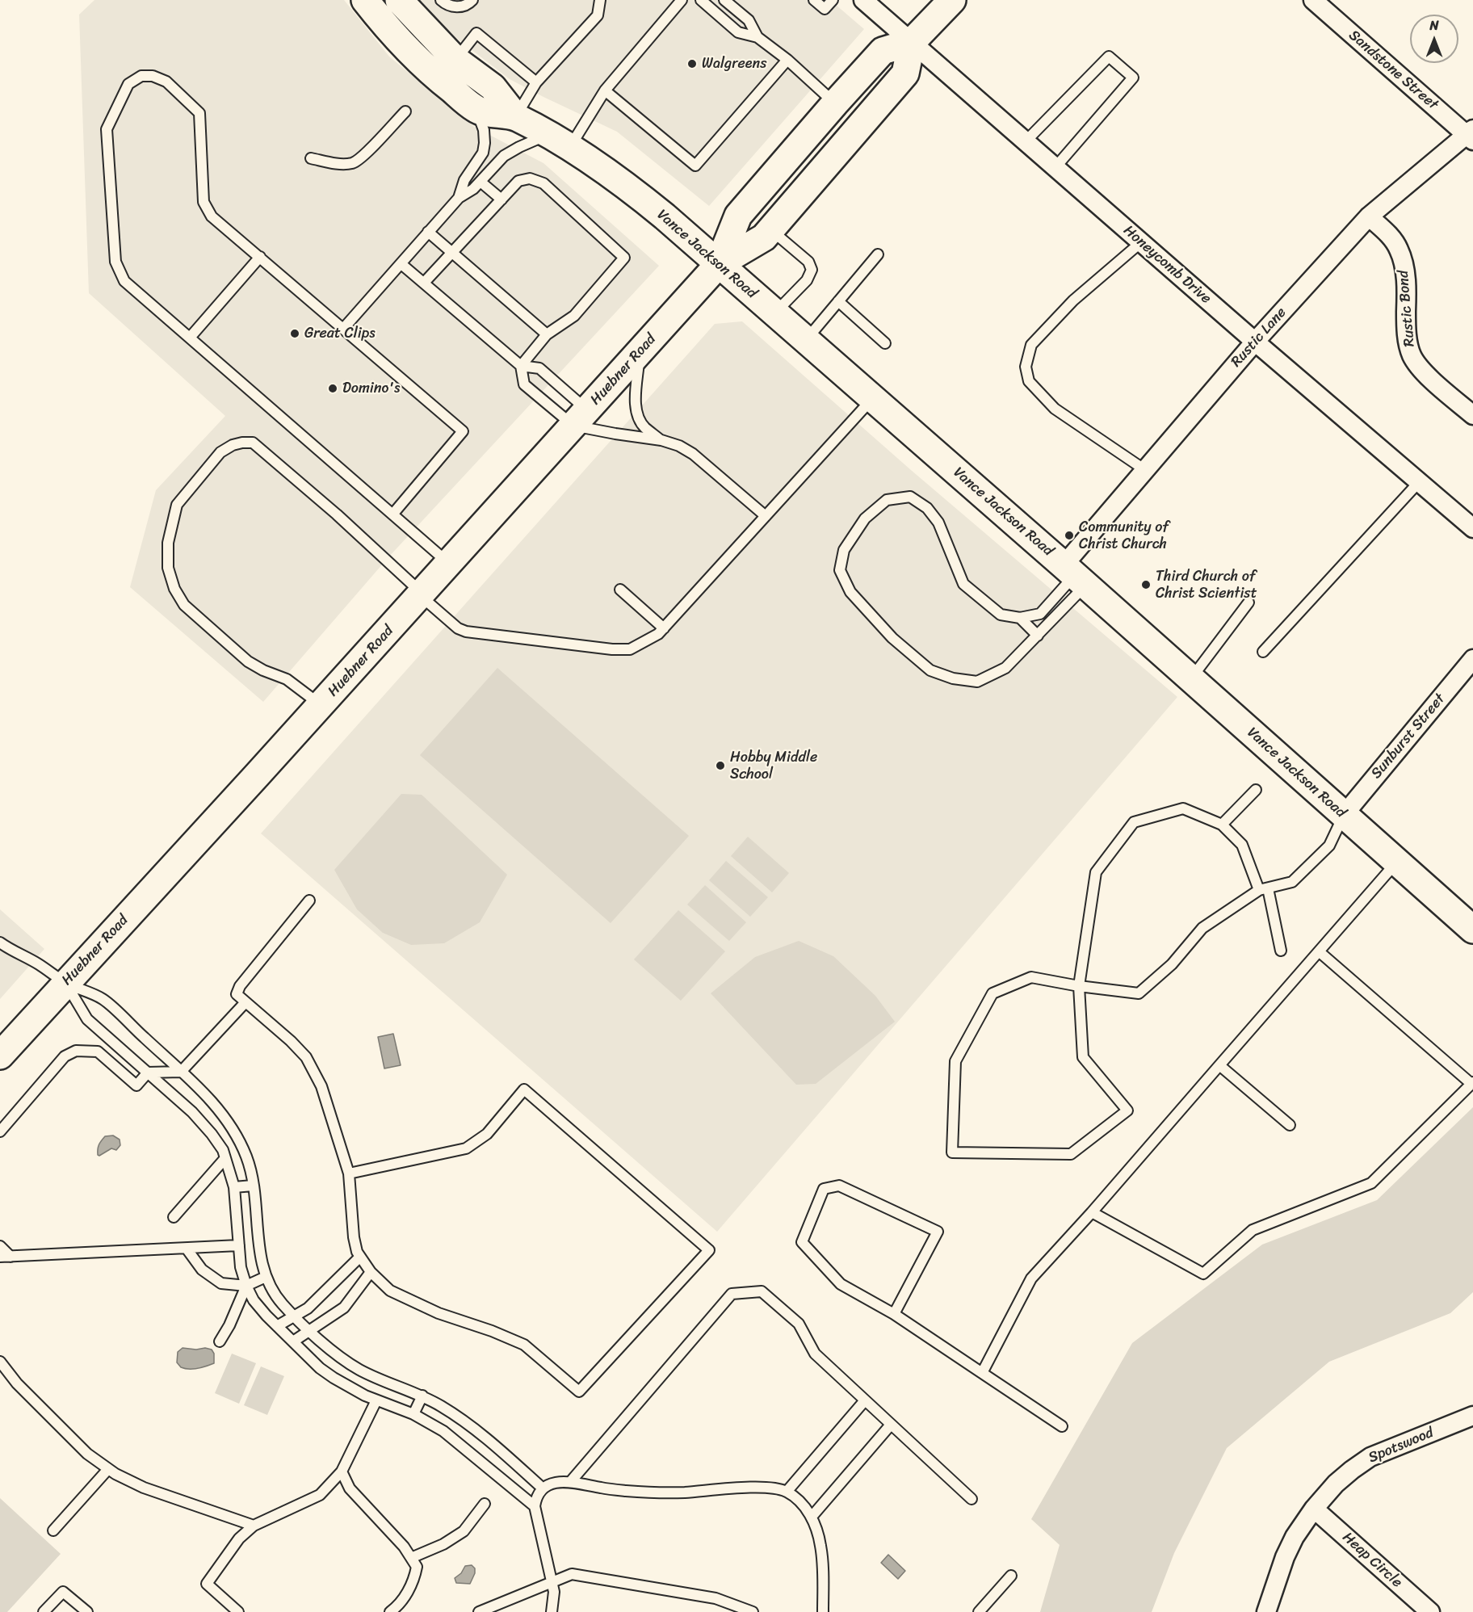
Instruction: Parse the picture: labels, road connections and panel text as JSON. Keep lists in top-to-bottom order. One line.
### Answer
{"streets":{"main road":["Vance Jackson Road","Huebner Road"],"street":["Sandstone Street","Honeycomb Drive","Rustic Bond","Rustic Lane","Sunburst Street","Spotswood","Heap Circle"]},"crossings":[["Sandstone Street","Rustic Lane"],["Vance Jackson Road","Rustic Lane"],["Vance Jackson Road","Huebner Road"],["Vance Jackson Road","Sunburst Street"],["Honeycomb Drive","Rustic Lane"],["Honeycomb Drive","Huebner Road"],["Rustic Bond","Rustic Lane"],["Spotswood","Heap Circle"]],"places":["Walgreens","Great Clips","Domino's","Community of Christ Church","Third Church of Christ Scientist","Hobby Middle School"],"north":"top"}
